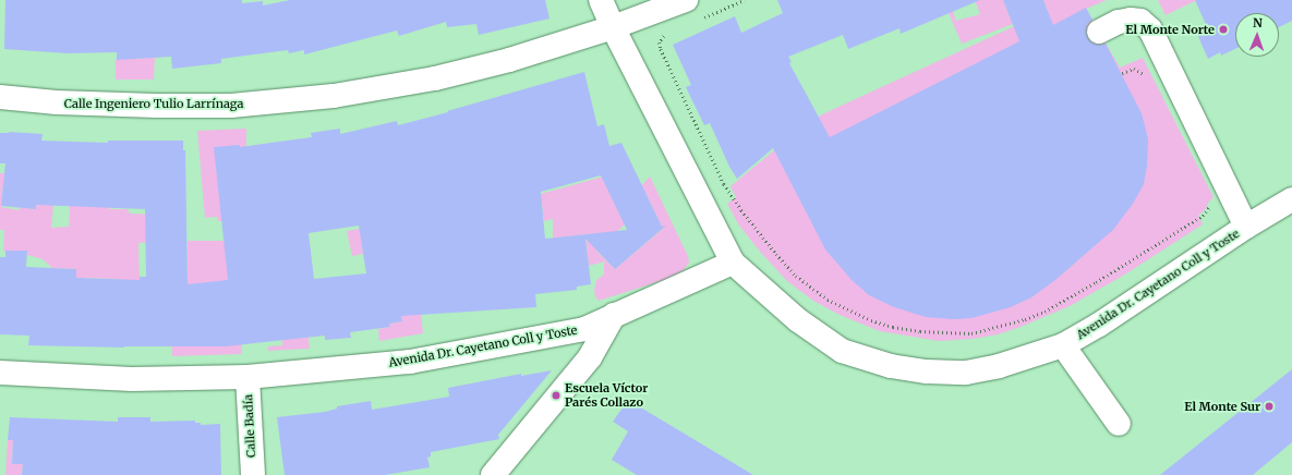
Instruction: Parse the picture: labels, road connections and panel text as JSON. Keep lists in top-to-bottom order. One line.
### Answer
{"streets":{"street":["Calle Ingeniero Tulio Larrínaga","Avenida Dr. Cayetano Coll y Toste","Calle Badía"]},"crossings":[["Avenida Dr. Cayetano Coll y Toste","Calle Badía"]],"places":["El Monte Norte","Escuela Víctor Parés Collazo","El Monte Sur"],"north":"top"}
